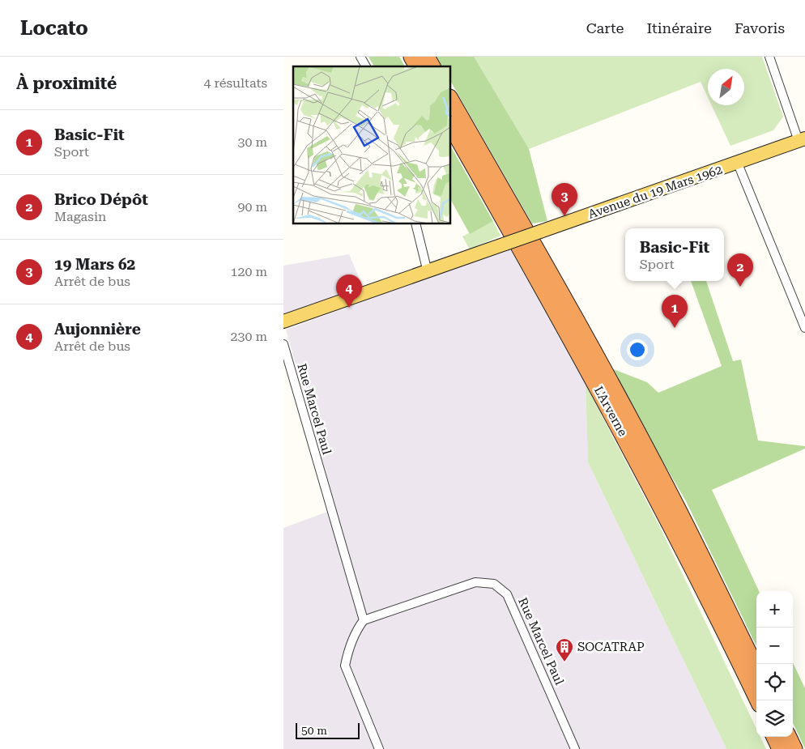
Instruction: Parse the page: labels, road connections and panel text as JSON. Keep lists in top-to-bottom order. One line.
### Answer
{"streets":{"highway":["L'Arverne"],"main road":["Avenue du 19 Mars 1962"],"street":["Rue Marcel Paul"]},"places":{"building":["SOCATRAP"]},"scale_bar":"50 m","north":"top right","page":{"header":"Locato","nav":["Carte","Itinéraire","Favoris"],"heading":["À proximité","4 résultats"],"list":[{"mark":"1","name":"Basic-Fit","note":"Sport","value":"30 m"},{"mark":"2","name":"Brico Dépôt","note":"Magasin","value":"90 m"},{"mark":"3","name":"19 Mars 62","note":"Arrêt de bus","value":"120 m"},{"mark":"4","name":"Aujonnière","note":"Arrêt de bus","value":"230 m"}],"pins":["3","2","4","1"],"popup":["Basic-Fit","Sport"],"map_buttons":["+","−"],"scale":"50 m"}}
